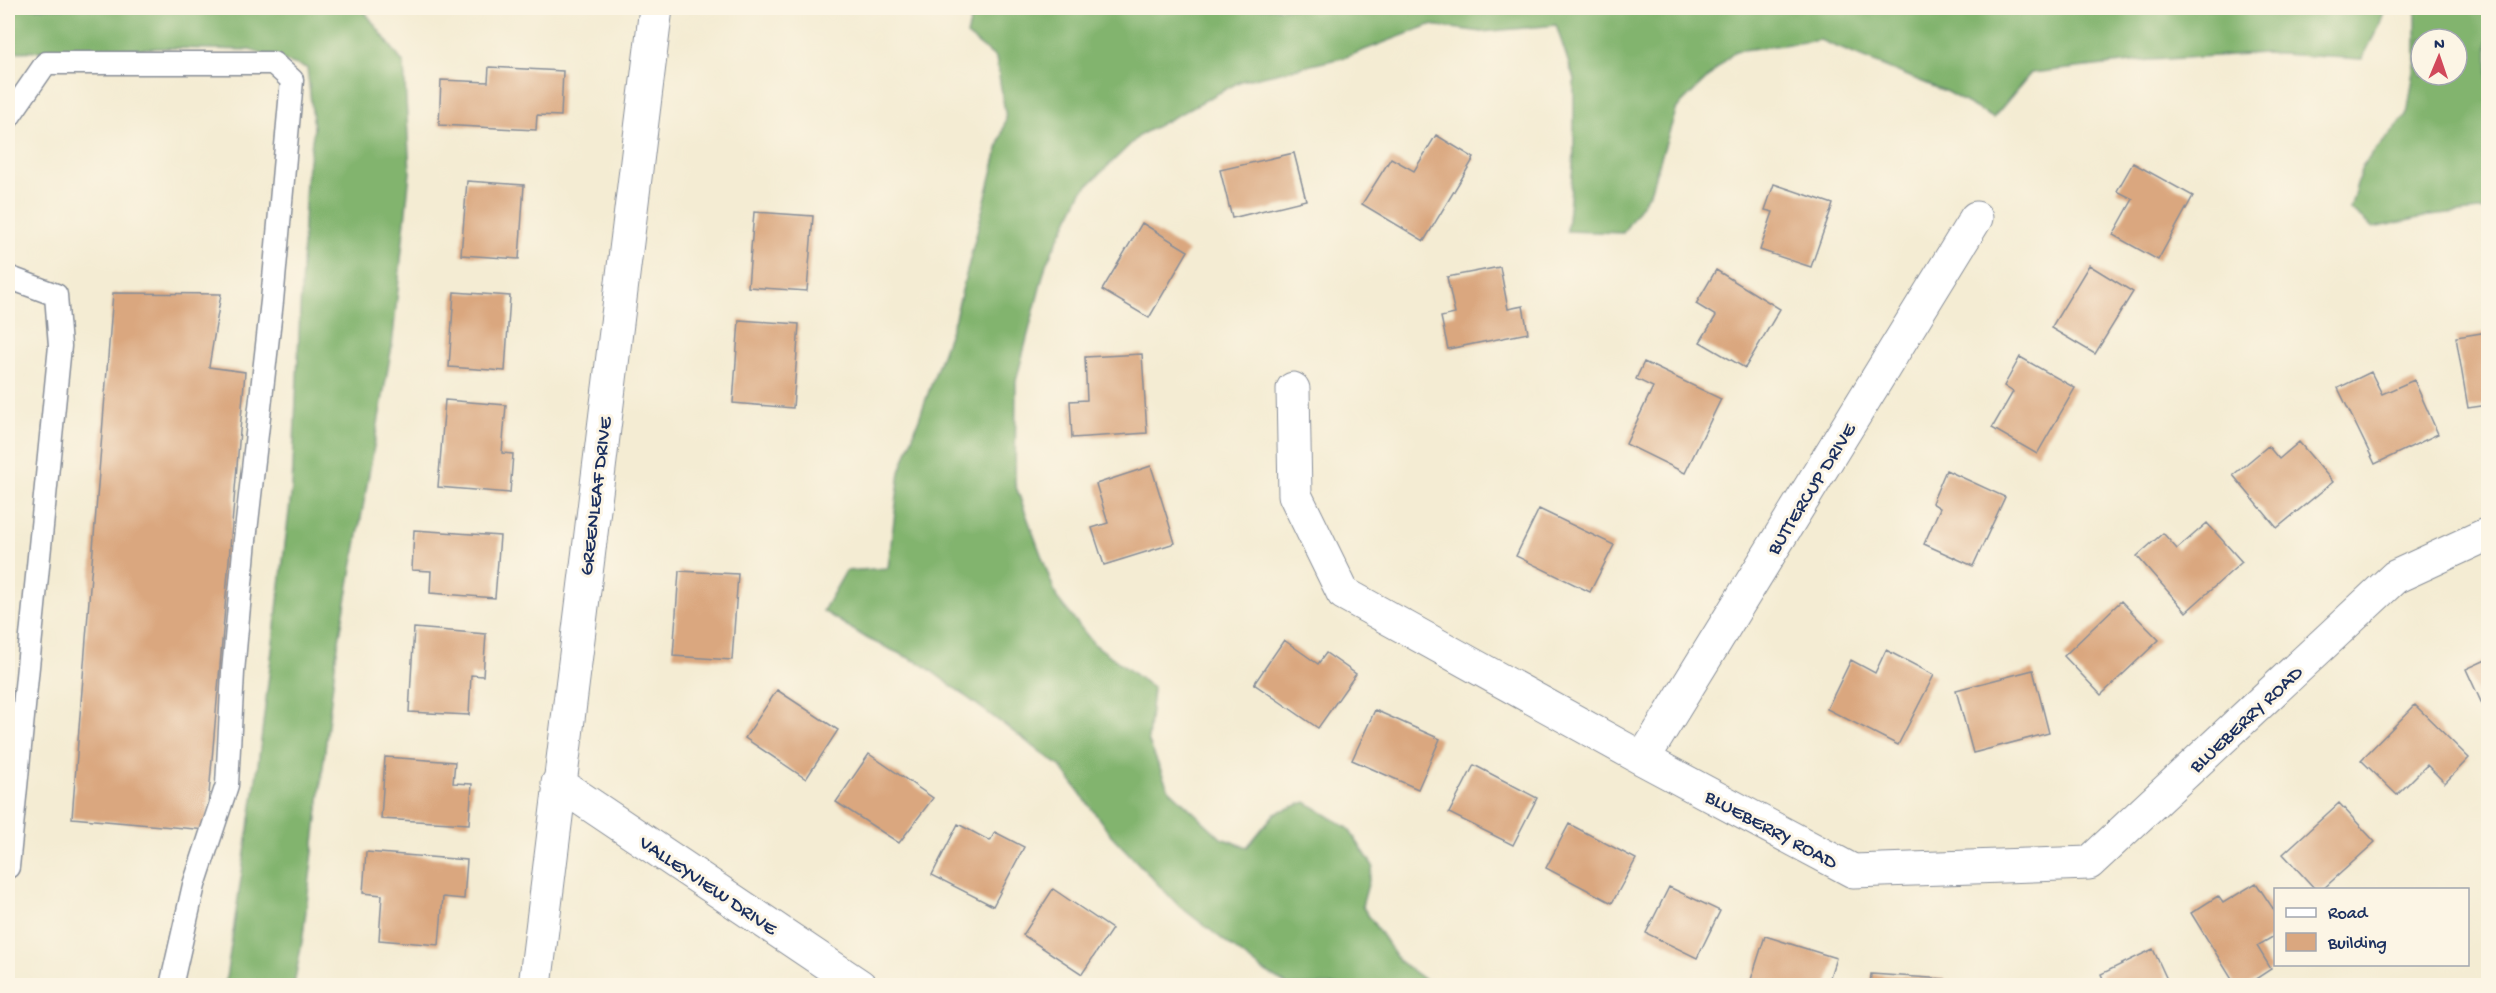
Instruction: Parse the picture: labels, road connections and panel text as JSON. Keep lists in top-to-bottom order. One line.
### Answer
{"streets":{"street":["BUTTERCUP DRIVE","GREENLEAF DRIVE","BLUEBERRY ROAD","VALLEYVIEW DRIVE"]},"crossings":[["BUTTERCUP DRIVE","BLUEBERRY ROAD"],["GREENLEAF DRIVE","VALLEYVIEW DRIVE"]],"legend":["Road","Building"],"north":"top"}
